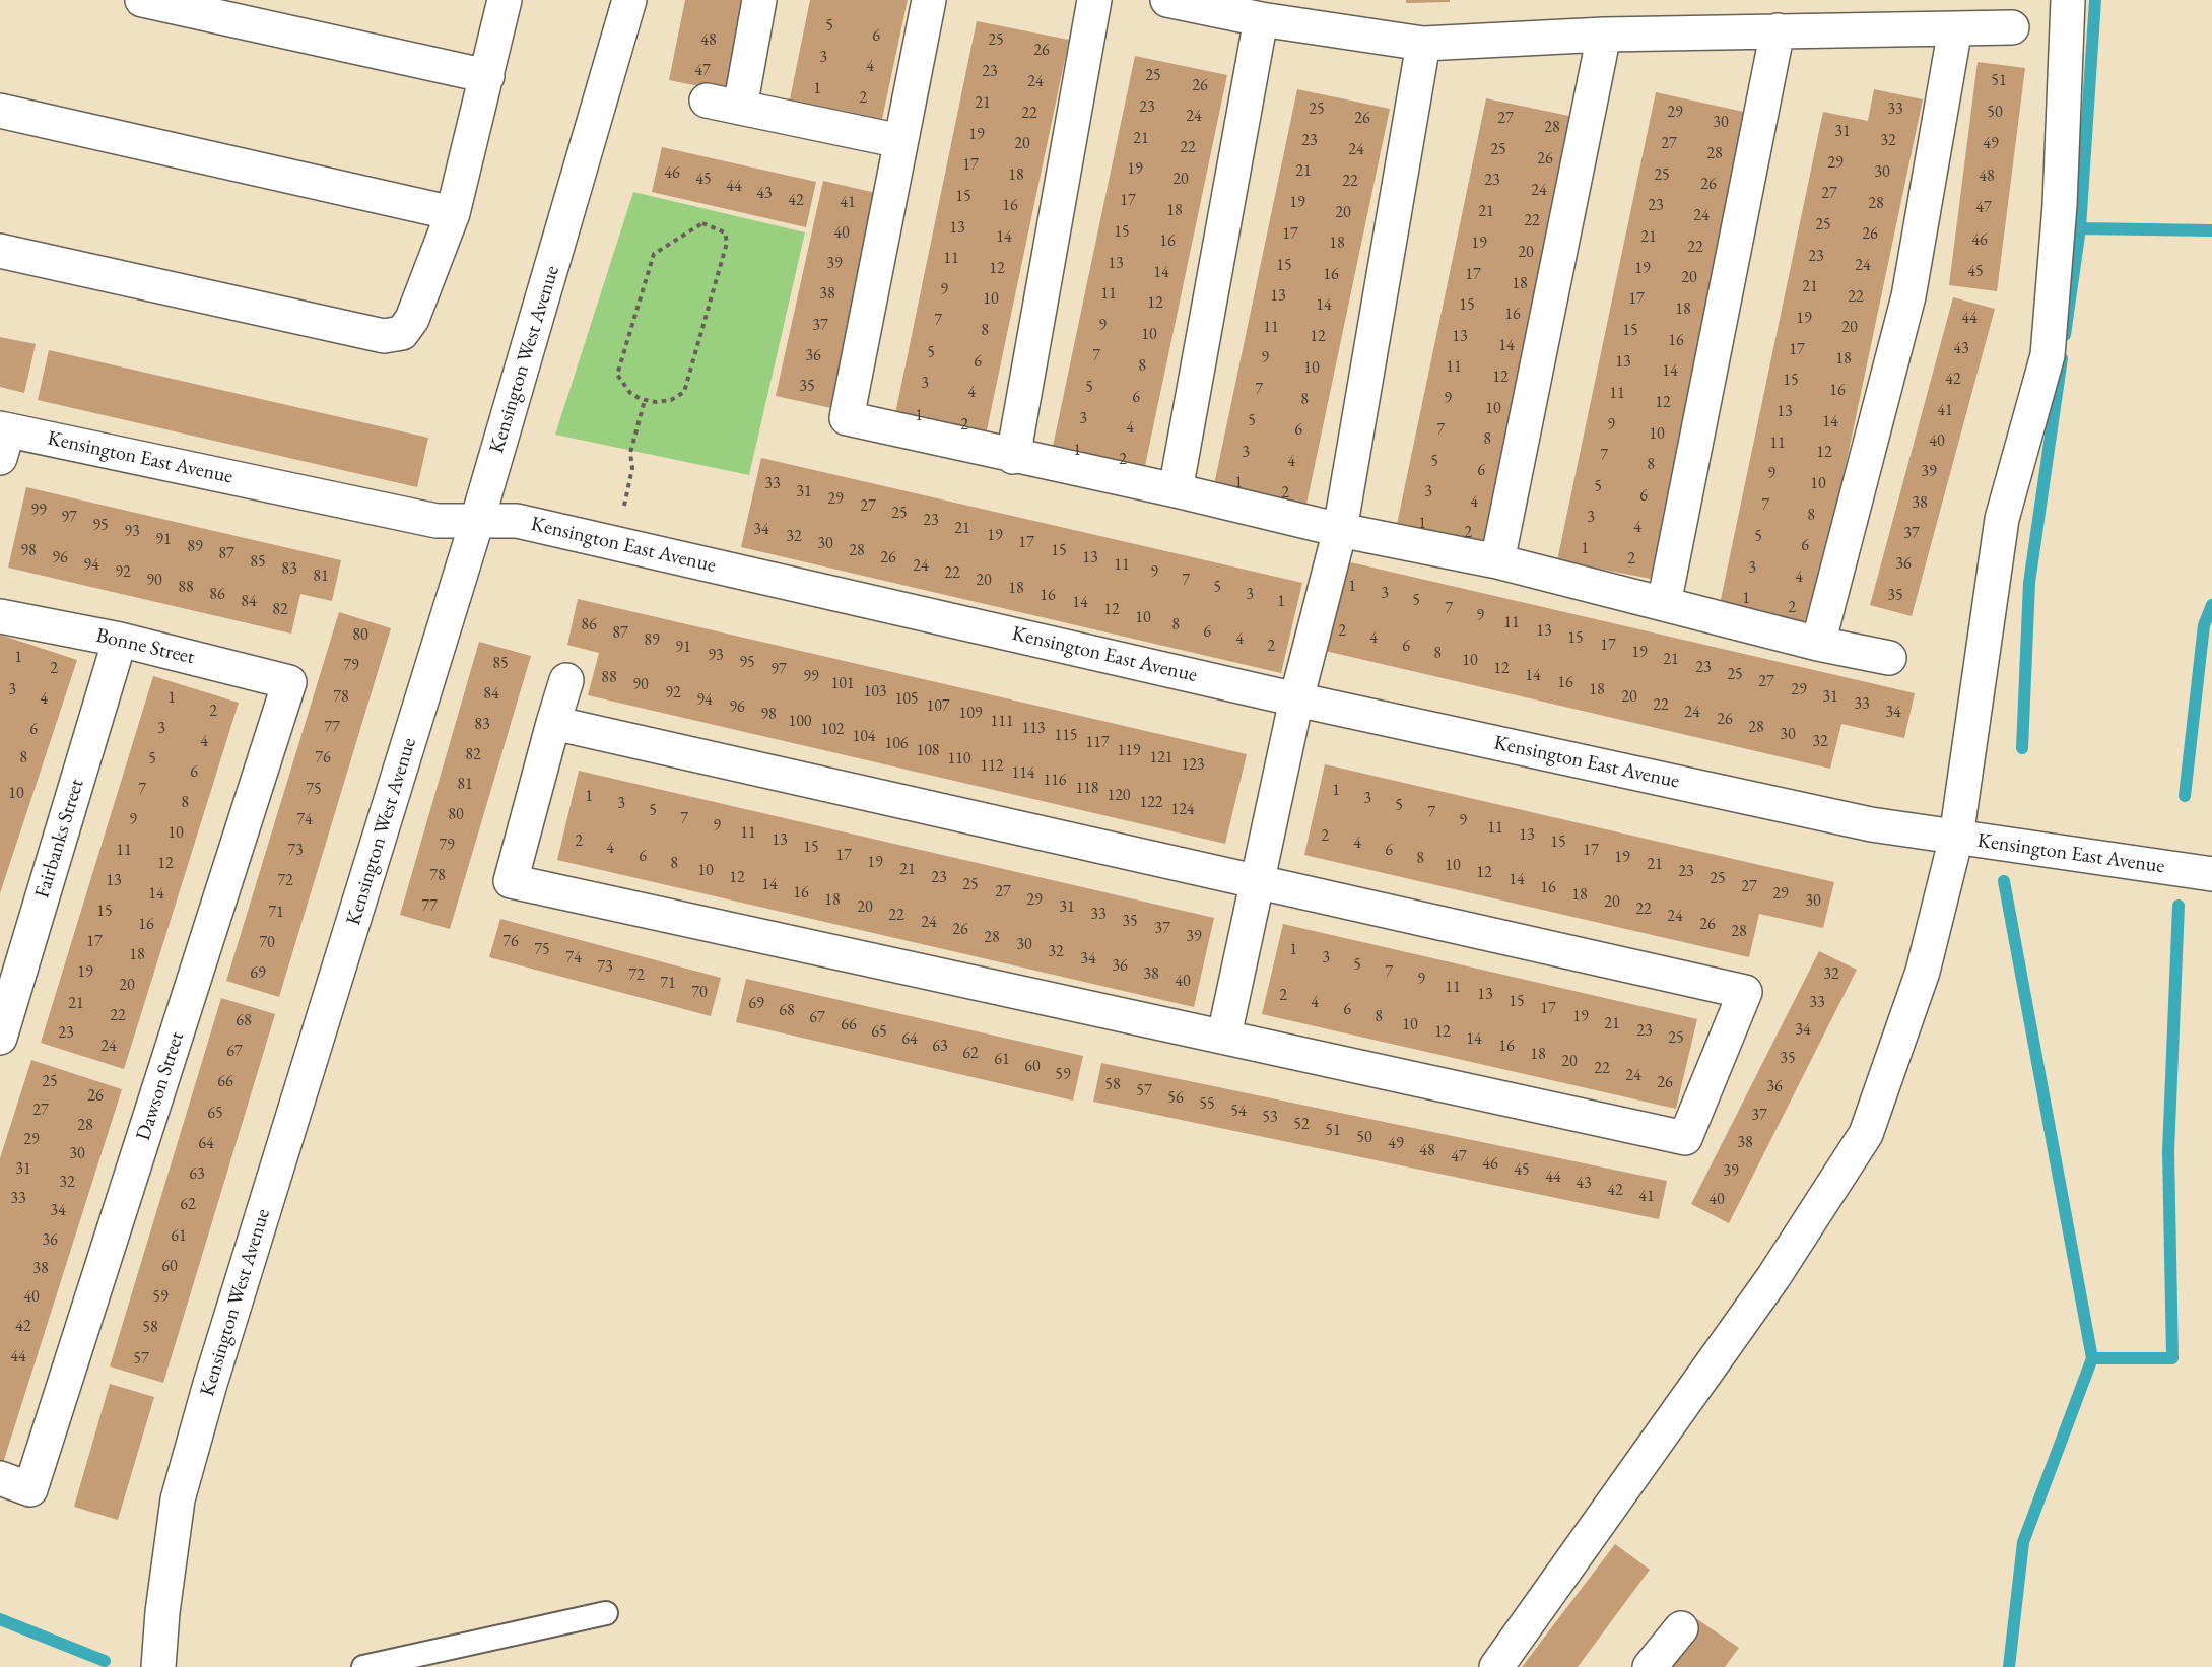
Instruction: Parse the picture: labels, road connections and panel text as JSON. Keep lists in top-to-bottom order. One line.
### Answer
{"streets":{"street":["Kensington West Avenue","Kensington East Avenue","Bonne Street","Fairbanks Street","Dawson Street"]},"crossings":[["Kensington West Avenue","Kensington East Avenue"],["Bonne Street","Fairbanks Street"],["Bonne Street","Dawson Street"]],"house_numbers":["5","6","48","25","26","3","4","47","23","25","51","24","26","1","2","21","23","25","33","29","50","22","24","26","27","30","28","31","19","21","23","32","20","27","49","22","24","25","28","26","29","17","19","21","30","46","18","25","48","45","20","23","22","26","44","24","43","27","15","42","17","41","19","28","16","23","47","18","21","20","24","22","25","13","15","40","17","26","14","21","46","16","18","19","22","20","23","11","39","13","15","24","12","19","45","14","16","17","20","18","21","9","38","11","13","22","10","17","12","14","15","18","16","19","44","7","37","9","11","20","8","15","10","12","13","16","14","43","17","5","36","7","9","18","6","13","8","11","10","14","12","42","15","3","35","5","7","16","4","11","6","9","8","12","10","41","13","1","3","5","14","2","9","4","6","7","10","8","40","11","1","3","12","7","2","4","5","8","6","39","9","1","33","10","5","31","3","2","6","29","4","38","7","27","99","25","8","97","3","23","1","95","4","21","34","93","2","37","19","32","5","91","17","30","6","89","1","98","28","15","87","96","26","13","2","85","36","94","11","24","3","83","92","9","22","81","4","90","20","7","1","88","5","18","3","86","3","16","35","1","5","84","1","14","2","7","82","12","9","10","11","86","8","2","13","6","87","80","4","15","4","89","17","2","6","91","19","8","93","1","21","10","95","85","79","23","2","12","97","25","14","99","88","27","16","101","90","3","18","29","103","92","84","78","20","31","1","4","105","94","33","22","107","96","2","24","34","109","98","26","100","111","83","77","28","3","113","6","102","30","115","104","4","32","117","106","108","119","82","8","76","121","5","110","123","112","6","114","116","81","118","7","75","1","10","120","1","3","8","122","3","5","124","5","7","80","7","9","74","9","9","11","10","11","13","2","13","2","15","4","79","15","4","11","73","6","17","17","6","19","8","19","12","8","21","10","21","10","23","12","78","12","23","25","14","13","72","14","25","27","16","27","16","14","29","18","18","29","30","20","77","20","31","22","15","71","33","22","24","35","24","16","26","37","26","28","39","28","17","76","70","30","75","1","32","18","74","3","34","5","36","73","19","7","69","38","32","72","9","40","71","20","11","70","13","2","15","4","33","21","69","17","6","68","22","8","19","67","68","21","66","10","34","23","65","12","23","25","64","14","24","63","16","67","62","18","35","61","20","60","22","59","24","25","66","26","58","36","57","26","56","55","27","54","65","37","53","52","28","51","50","29","38","64","49","48","30","47","46","31","45","39","63","44","32","43","42","41","33","40","62","34","61","36","60","38","40","59","42","58","44","57"]}
